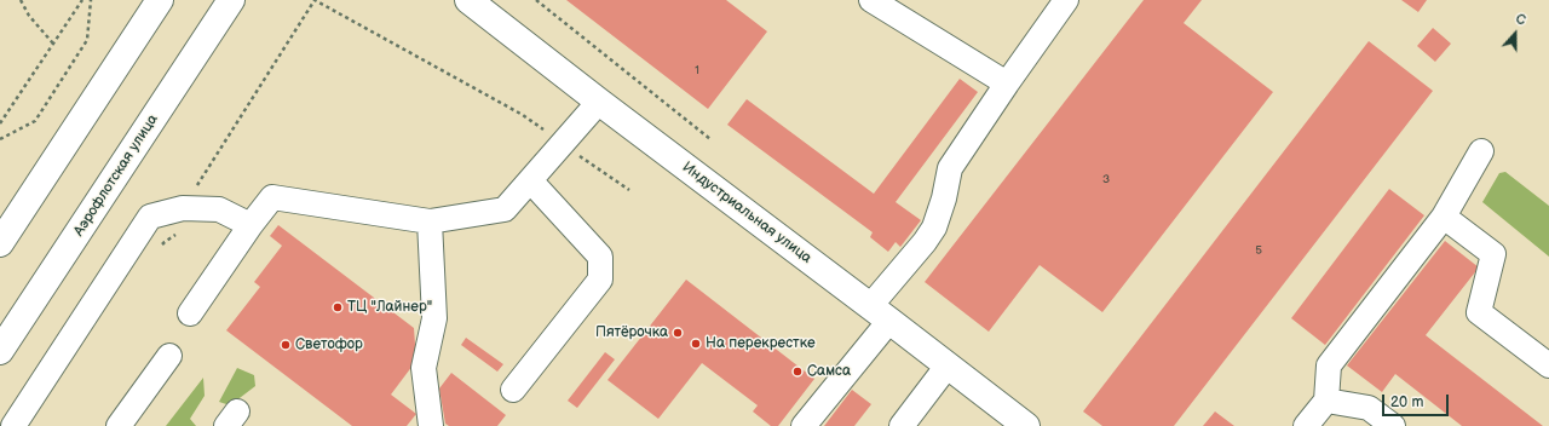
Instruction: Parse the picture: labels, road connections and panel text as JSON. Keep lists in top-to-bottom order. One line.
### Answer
{"streets":{"main road":["Аэрофлотская улица","Индустриальная улица"]},"places":["ТЦ \"Лайнер\"","Пятёрочка","На перекрестке","Светофор","Самса"],"house_numbers":["1","3","5"],"scale_bar":"20 m","north":"top"}
